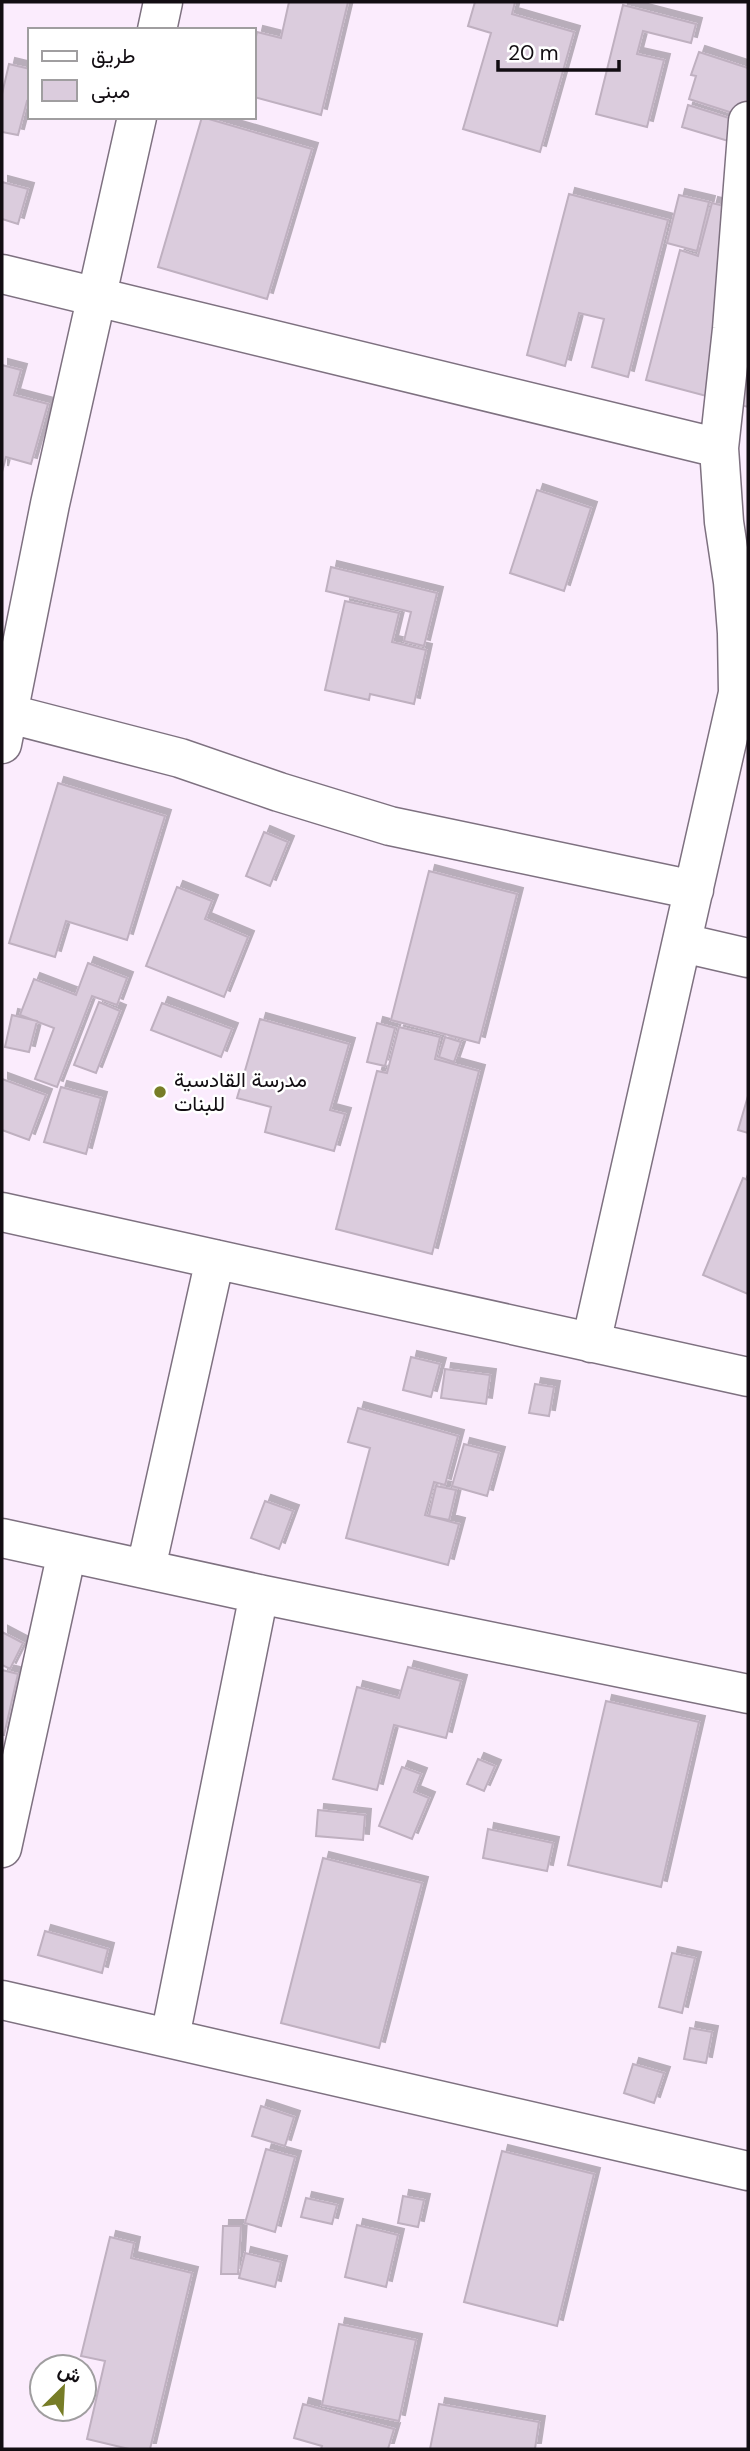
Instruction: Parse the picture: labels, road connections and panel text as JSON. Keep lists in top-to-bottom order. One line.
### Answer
{"places":["مدرسة القادسية للبنات"],"legend":["طريق","مبنى"],"scale_bar":"20 m","north":"top right"}
